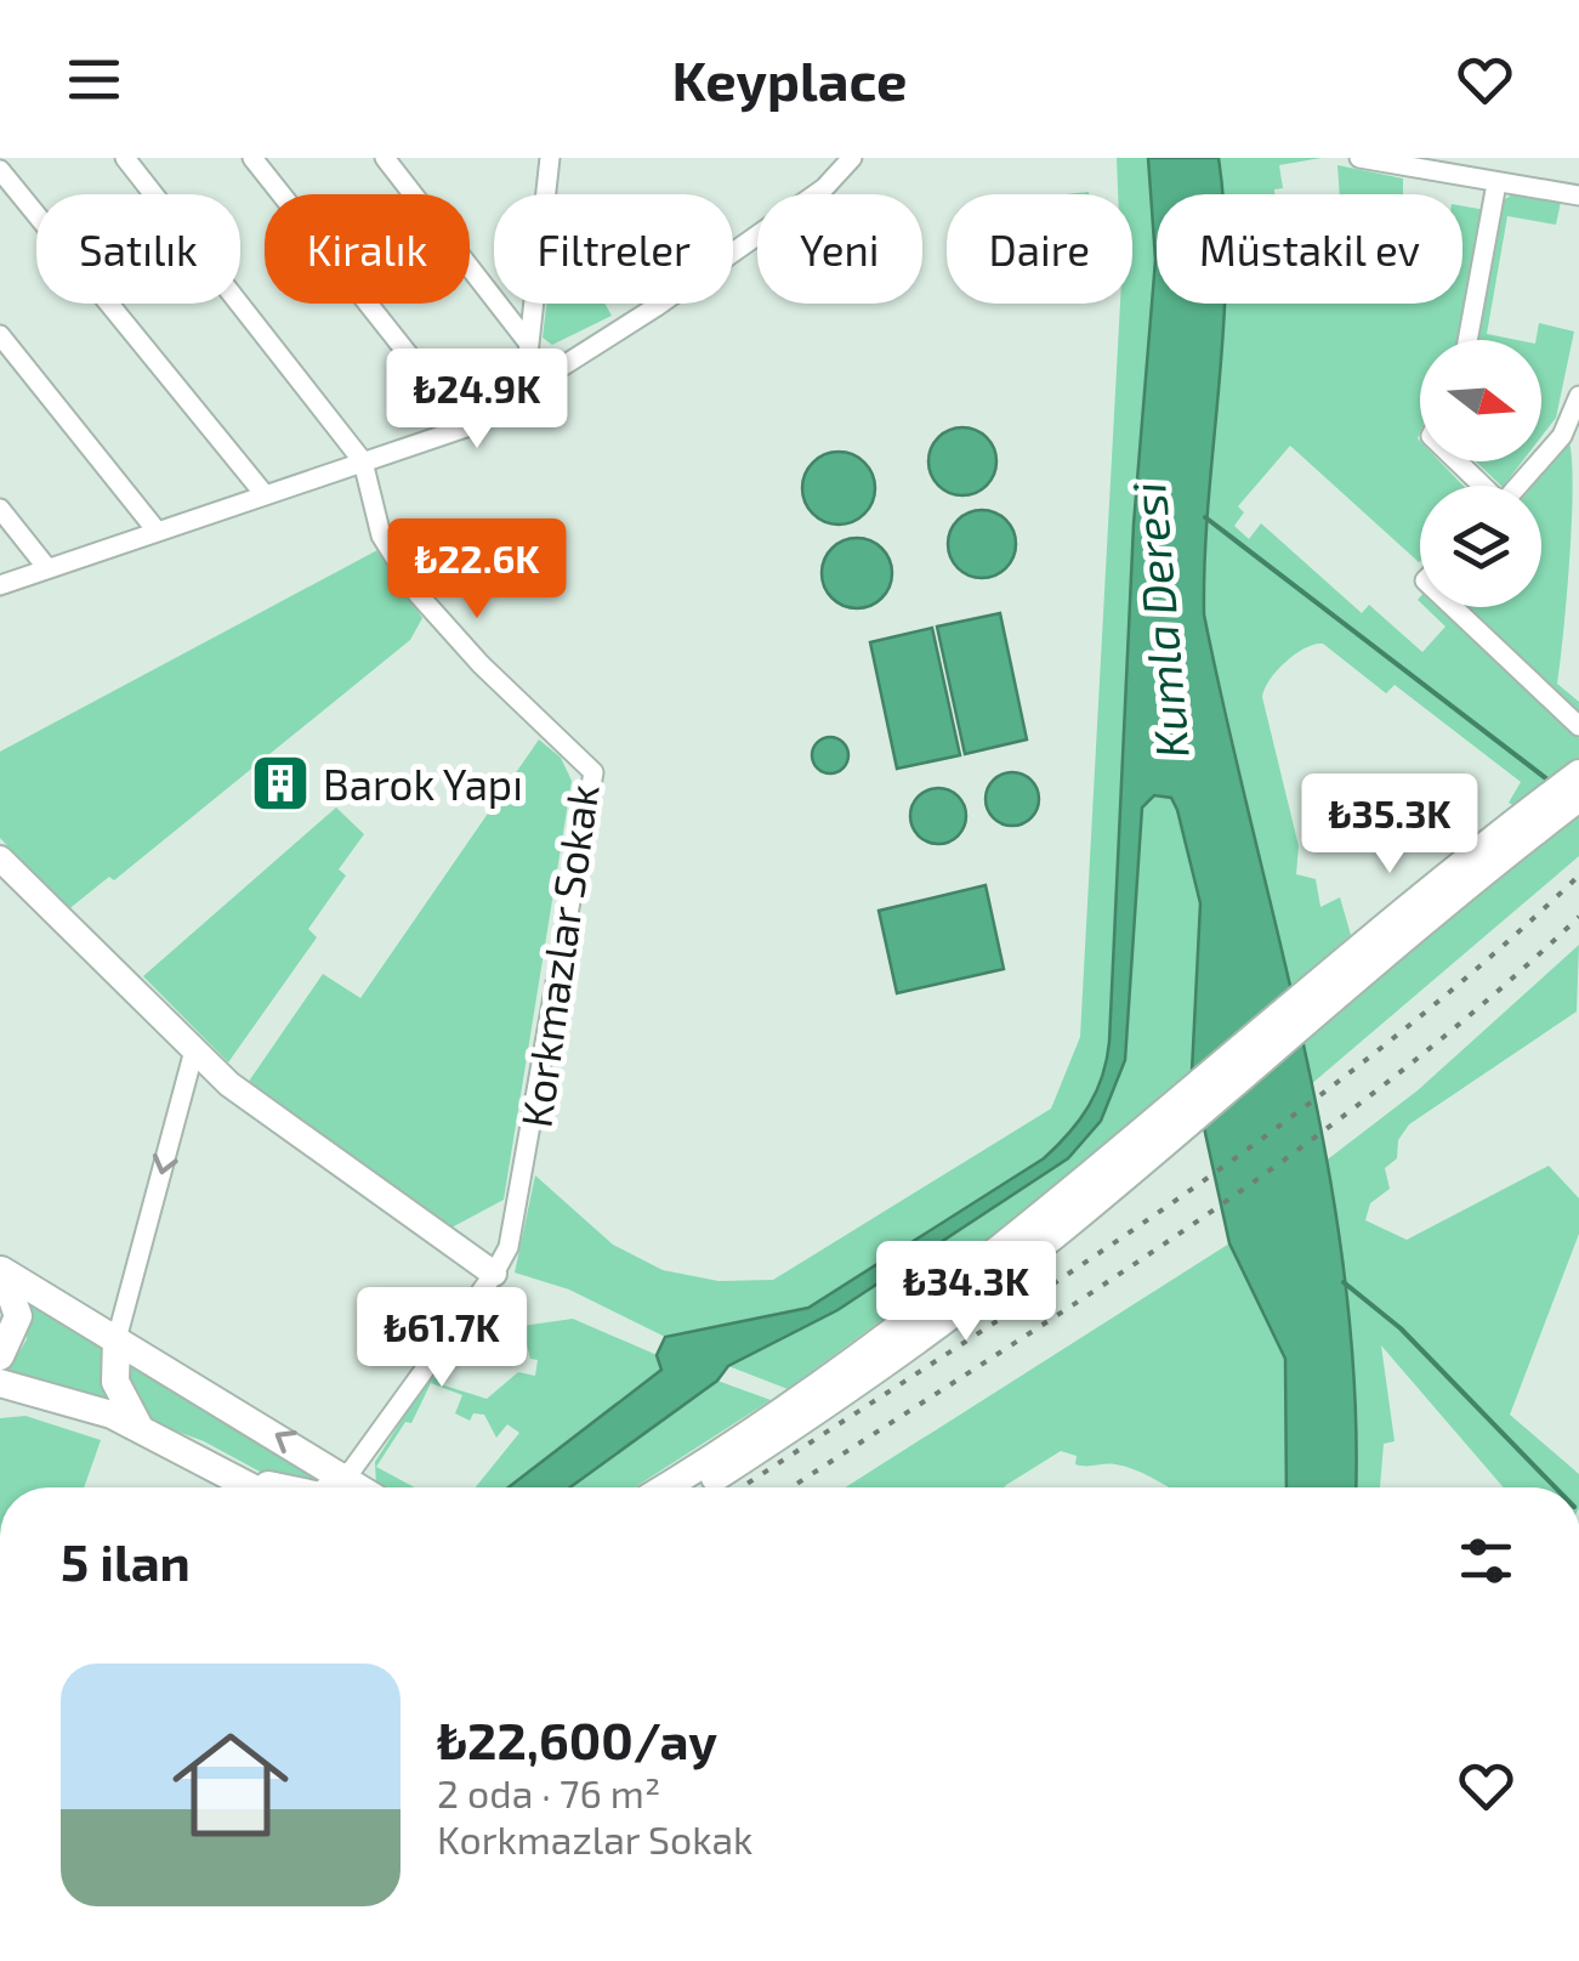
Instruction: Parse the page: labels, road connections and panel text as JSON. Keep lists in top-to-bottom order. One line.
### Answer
{"streets":{"street":["Korkmazlar Sokak"]},"water":["Kumla Deresi"],"places":{"building":["Barok Yapı"]},"north":"right","page":{"header":"Keyplace","chip":["Satılık","Kiralık","Filtreler","Yeni","Daire","Müstakil ev"],"price":["₺24.9K","₺22.6K","₺35.3K","₺34.3K","₺61.7K"],"heading":"5 ilan","list":[{"name":"₺22,600/ay","note":"2 oda · 76 m² · Korkmazlar Sokak"}]}}
